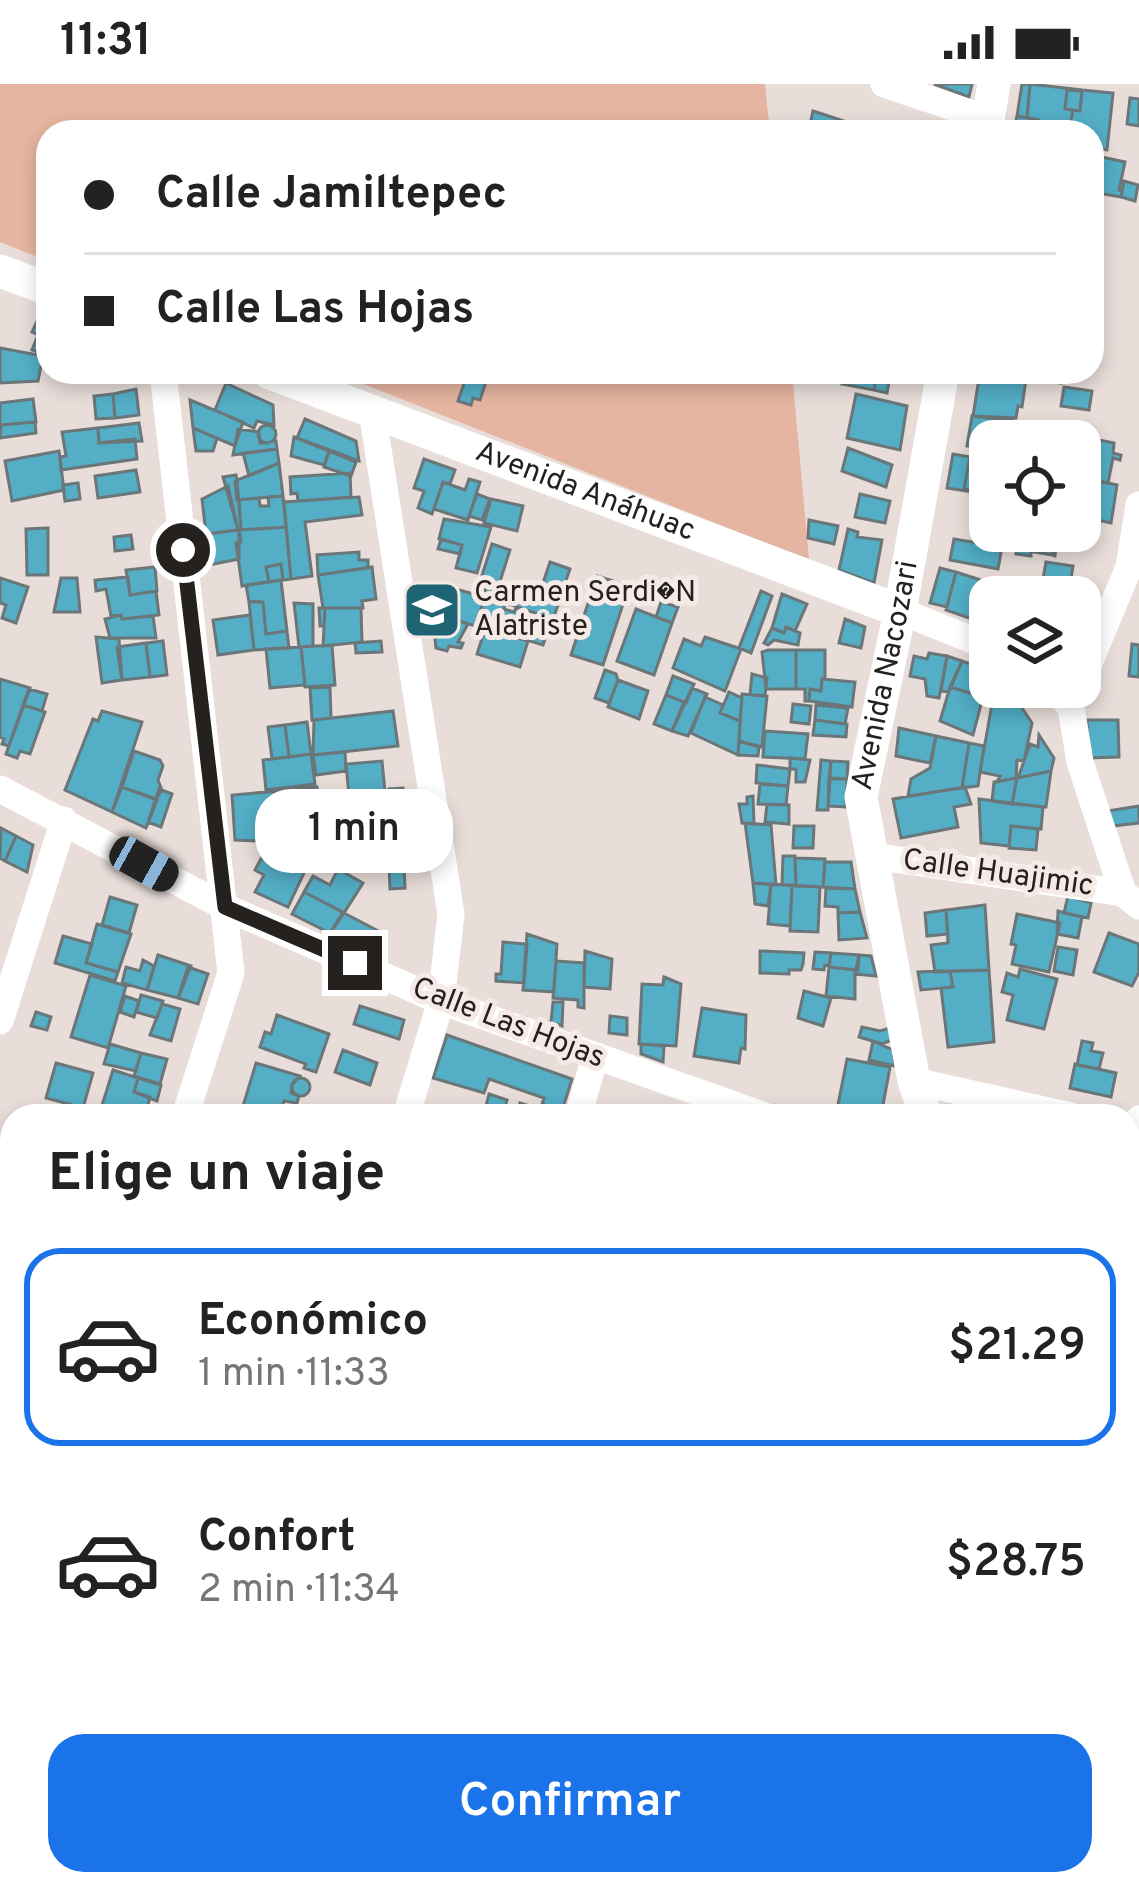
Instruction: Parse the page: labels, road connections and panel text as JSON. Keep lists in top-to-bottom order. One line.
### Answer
{"streets":{"street":["Avenida Anáhuac","Avenida Nacozari","Calle Huajimic","Calle Las Hojas"]},"crossings":[["Avenida Anáhuac","Avenida Nacozari"],["Avenida Nacozari","Calle Huajimic"]],"places":{"school or university":["Carmen Serdi�N Alatriste"]},"page":{"status":"11:31","banner":["Calle Jamiltepec","Calle Las Hojas"],"bubble":"1 min","heading":"Elige un viaje","list":[{"name":"Económico","note":"1 min · 11:33","value":"$21.29"},{"name":"Confort","note":"2 min · 11:34","value":"$28.75"}],"buttons":"Confirmar"}}
